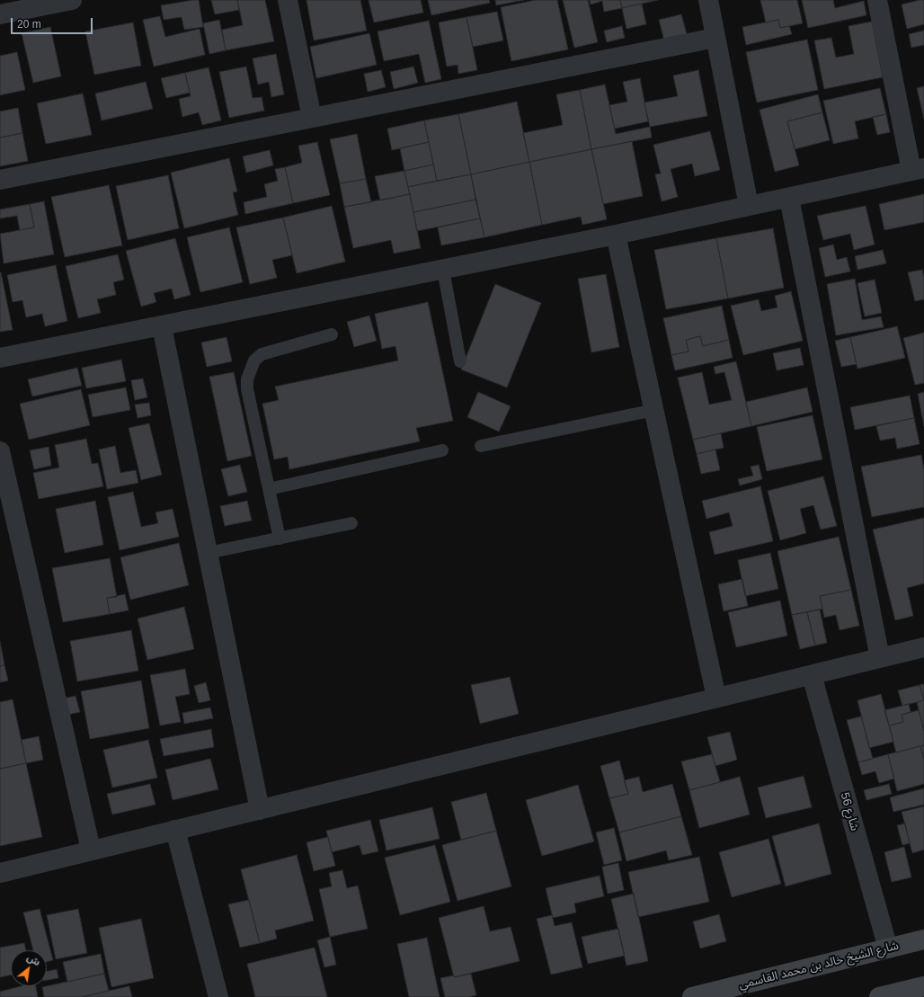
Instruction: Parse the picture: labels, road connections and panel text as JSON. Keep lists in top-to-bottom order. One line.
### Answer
{"streets":{"main road":["شارع الشيخ خالد بن محمد القاسمي"],"street":["شارع 56"]},"crossings":[["شارع 56","شارع الشيخ خالد بن محمد القاسمي"]],"scale_bar":"20 m","north":"top right"}
